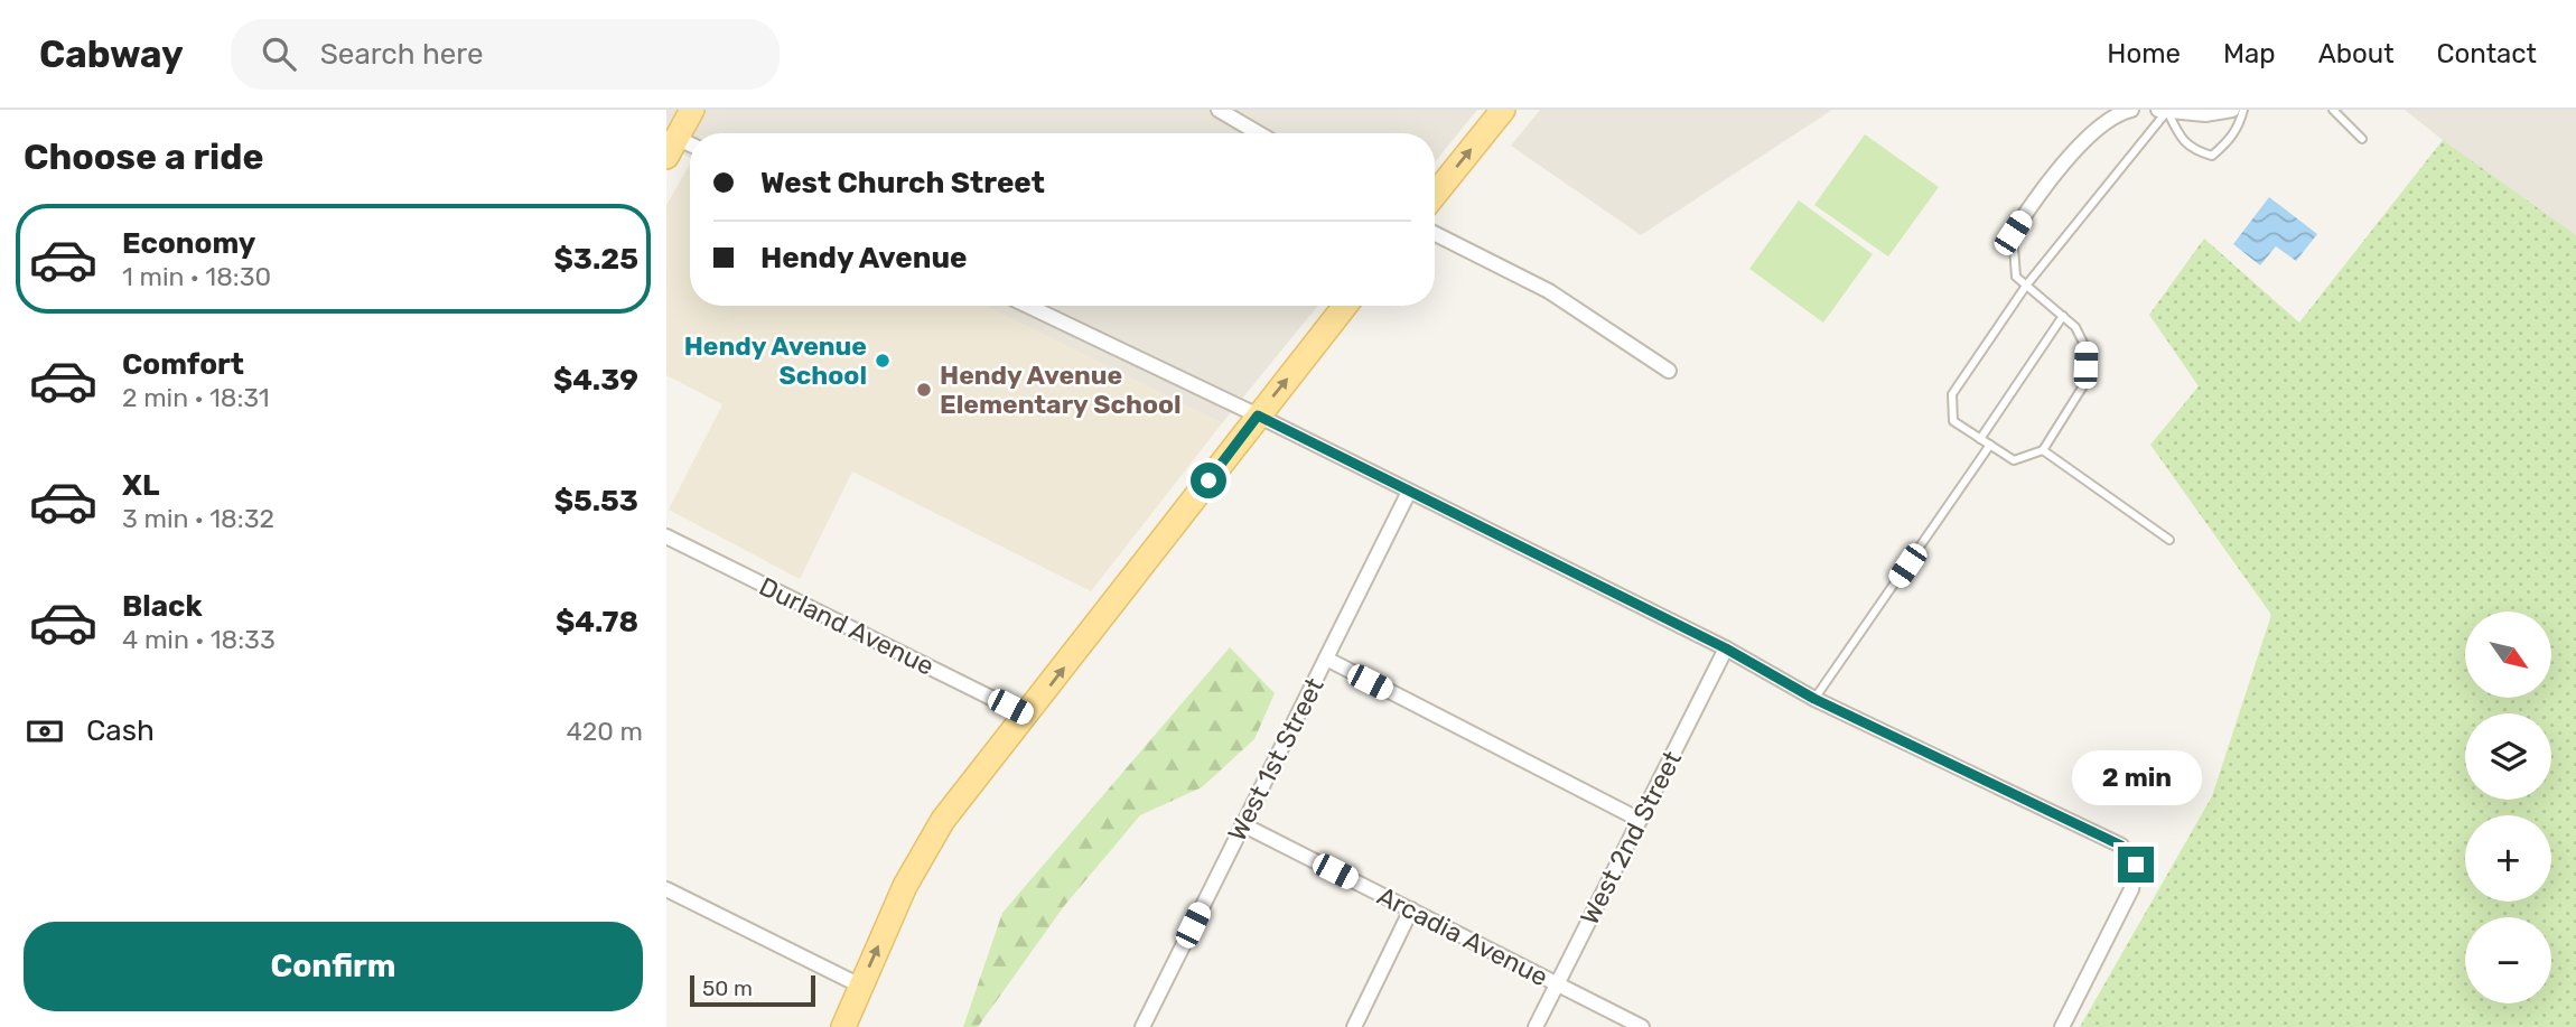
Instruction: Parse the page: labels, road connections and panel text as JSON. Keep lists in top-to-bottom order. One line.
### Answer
{"streets":{"street":["Durland Avenue","West 1st Street","West 2nd Street","Arcadia Avenue"]},"crossings":[["West 1st Street","Arcadia Avenue"],["West 2nd Street","Arcadia Avenue"]],"places":["Hendy Avenue School","Hendy Avenue Elementary School"],"scale_bar":"50 m","north":"bottom right","page":{"header":"Cabway","search":"Search here","nav":["Home","Map","About","Contact"],"heading":"Choose a ride","banner":["West Church Street","Hendy Avenue"],"list":[{"name":"Economy","note":"1 min · 18:30","value":"$3.25"},{"name":"Comfort","note":"2 min · 18:31","value":"$4.39"},{"name":"XL","note":"3 min · 18:32","value":"$5.53"},{"name":"Black","note":"4 min · 18:33","value":"$4.78"}],"map_buttons":["+","−"],"pay":["Cash","420 m"],"bubble":"2 min","buttons":"Confirm","scale":"50 m"}}
